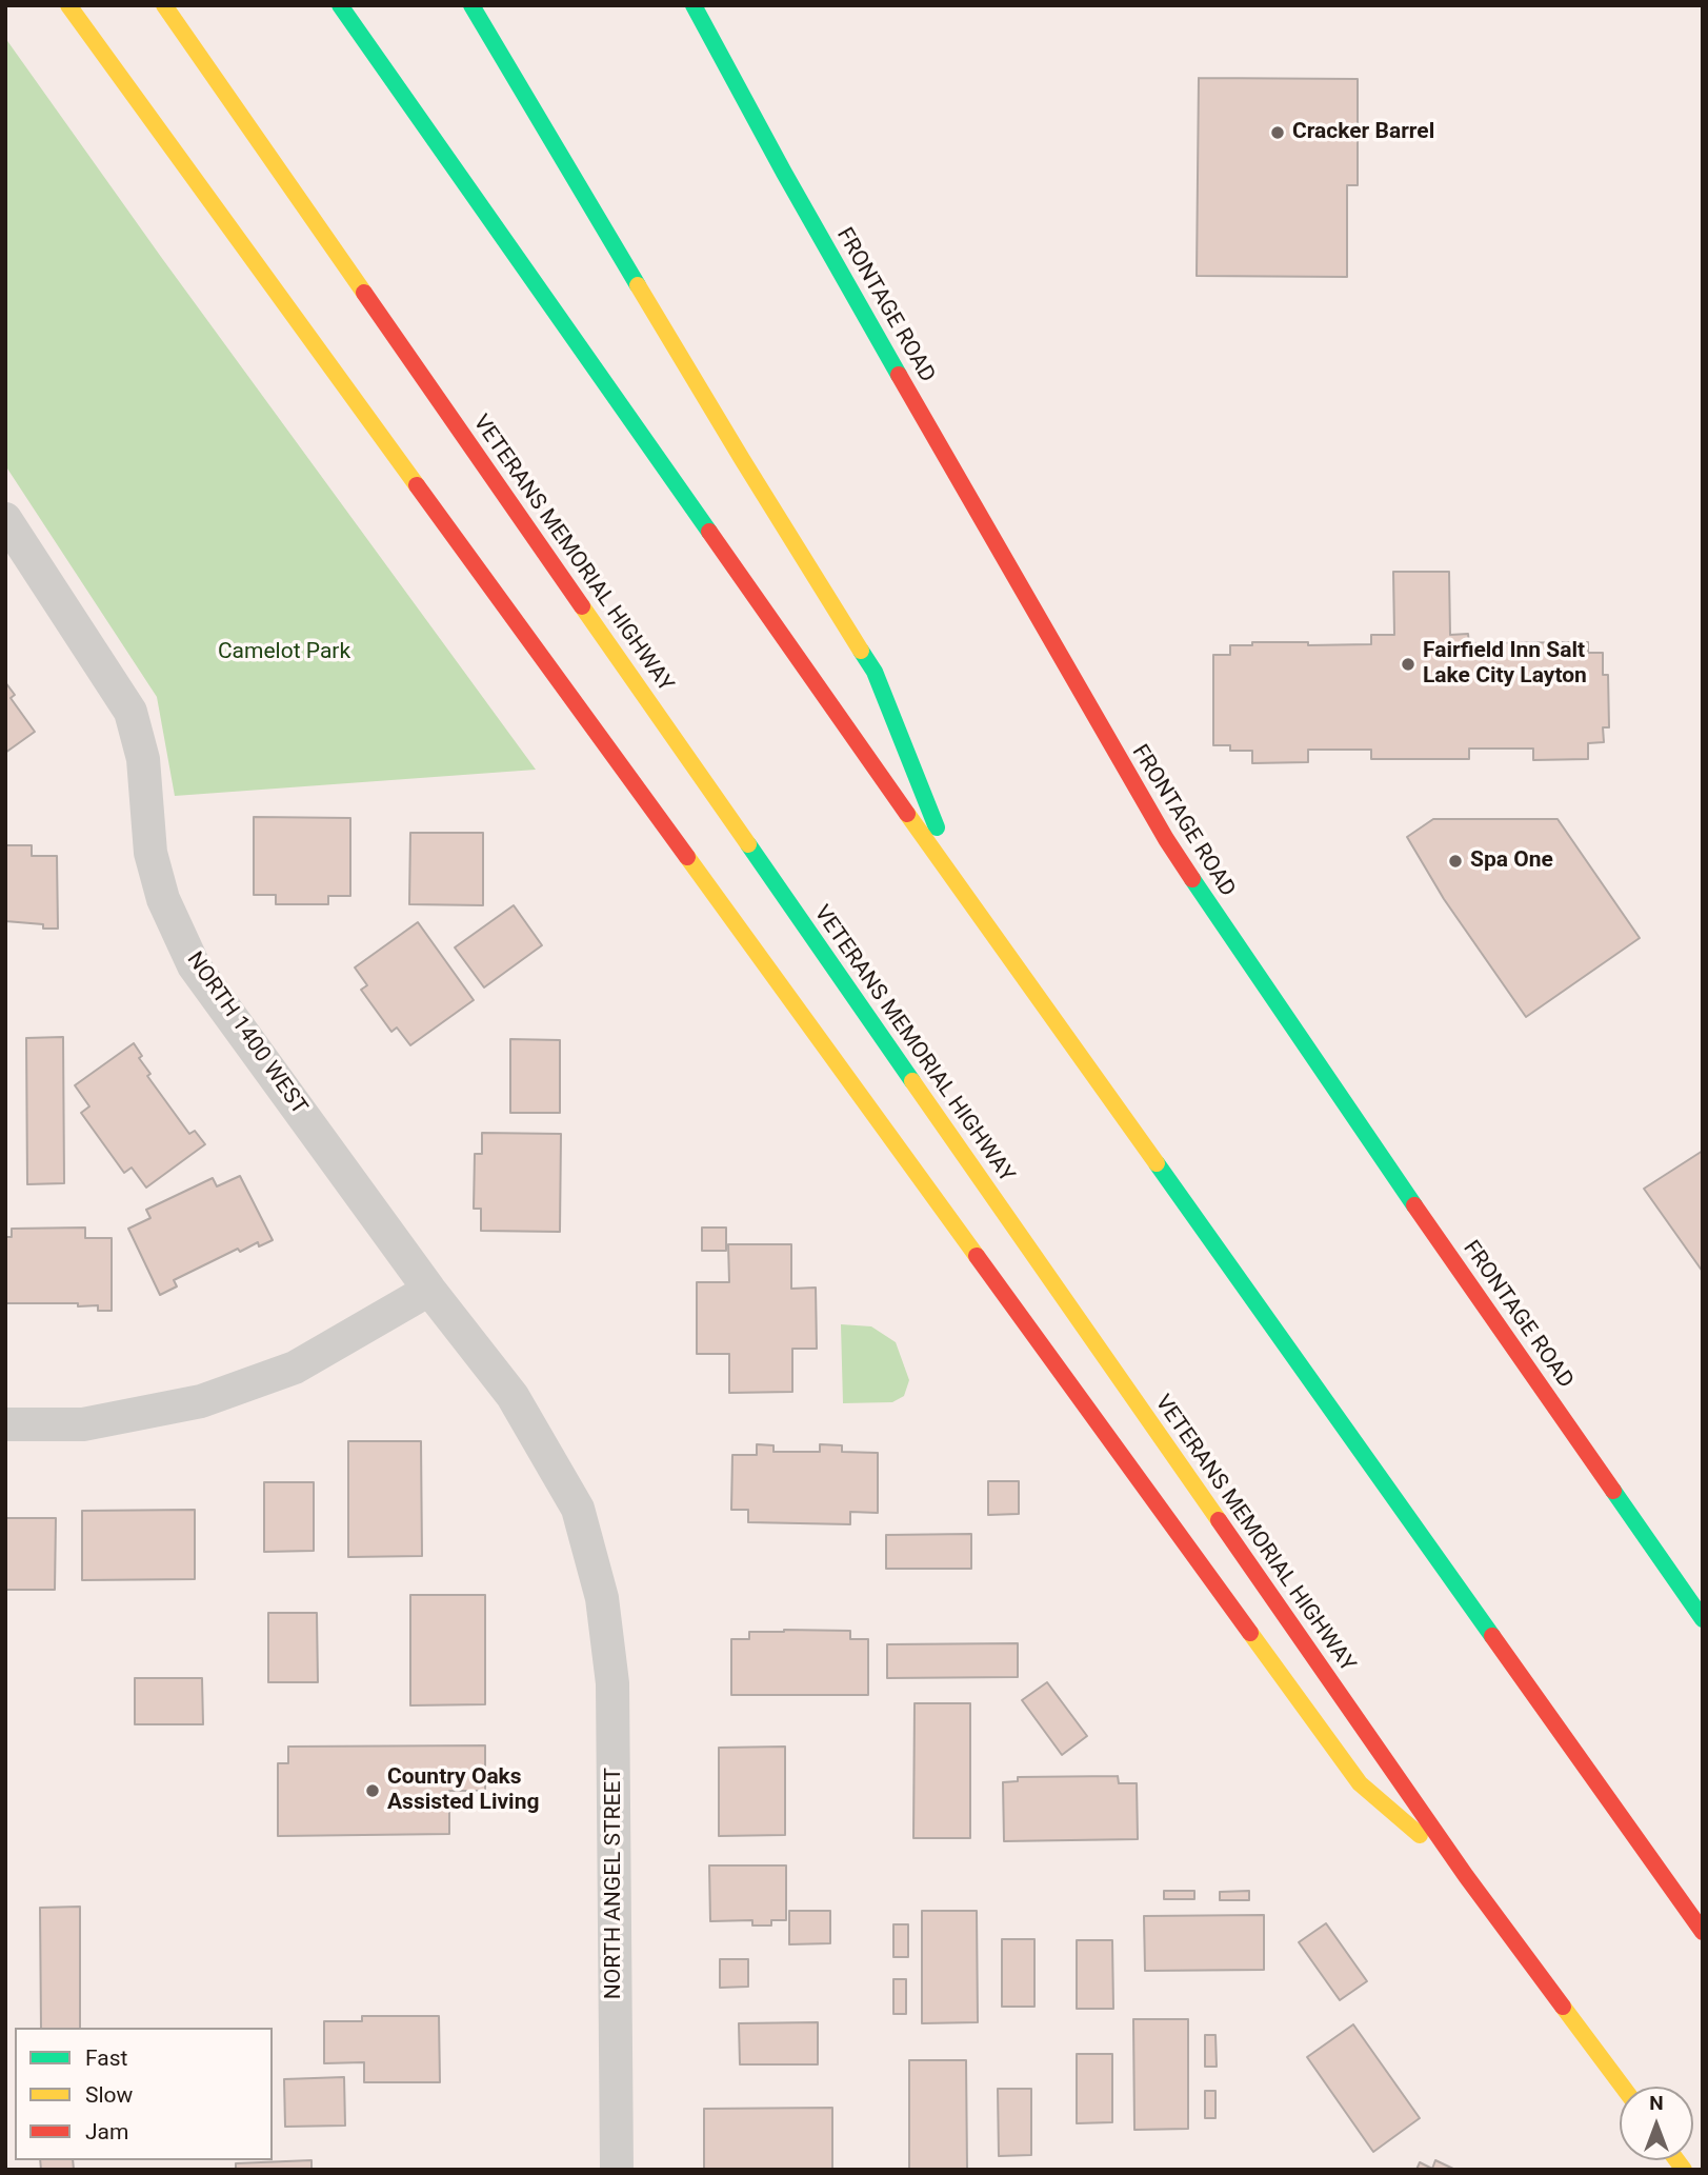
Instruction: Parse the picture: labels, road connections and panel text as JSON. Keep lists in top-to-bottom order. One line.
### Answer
{"streets":{"main road":["FRONTAGE ROAD","VETERANS MEMORIAL HIGHWAY"],"street":["NORTH 1400 WEST","NORTH ANGEL STREET"]},"crossings":[["NORTH 1400 WEST","NORTH ANGEL STREET"]],"parks":["Camelot Park"],"places":["Cracker Barrel","Fairfield Inn Salt Lake City Layton","Spa One","Country Oaks Assisted Living"],"legend":["Fast","Slow","Jam"],"north":"top"}
